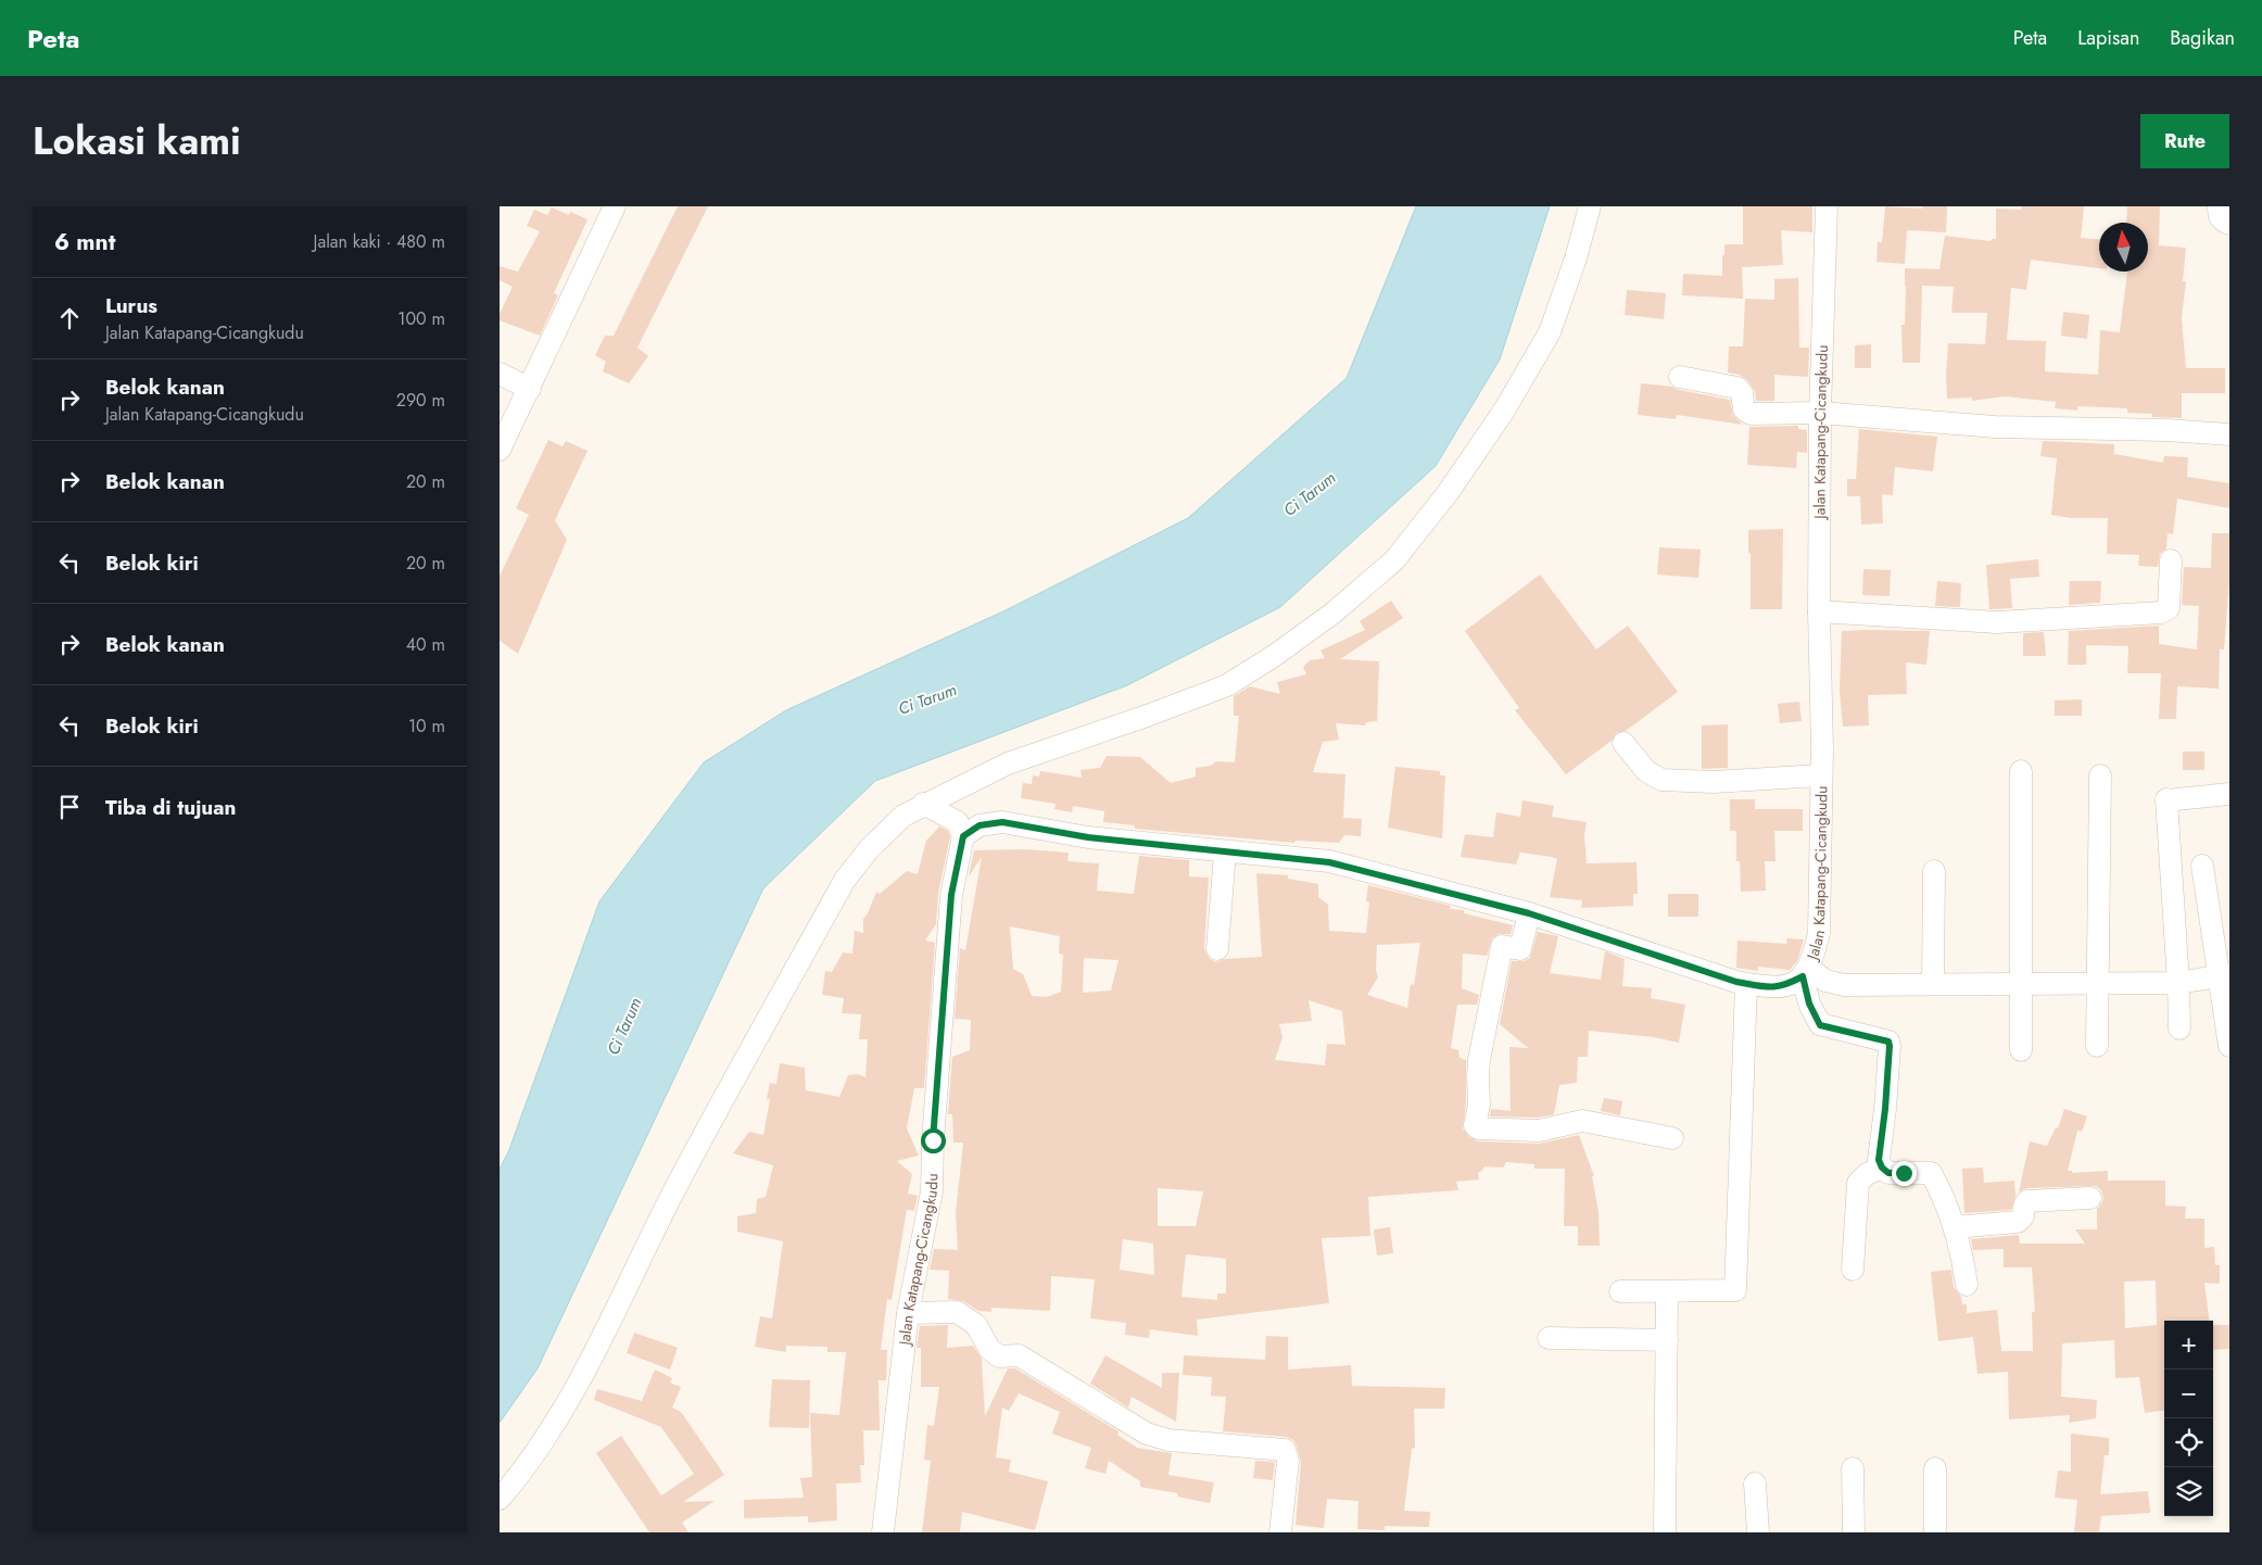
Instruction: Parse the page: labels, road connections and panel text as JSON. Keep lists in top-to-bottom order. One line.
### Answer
{"streets":{"street":["Jalan Katapang-Cicangkudu"]},"water":["Ci Tarum"],"north":"top","page":{"header":"Peta","nav":["Peta","Lapisan","Bagikan"],"title":"Lokasi kami","buttons":"Rute","heading":["6 mnt","Jalan kaki · 480 m"],"list":[["Lurus","Jalan Katapang-Cicangkudu","100 m"],["Belok kanan","Jalan Katapang-Cicangkudu","290 m"],["Belok kanan","20 m"],["Belok kiri","20 m"],["Belok kanan","40 m"],["Belok kiri","10 m"],"Tiba di tujuan"],"map_buttons":["+","−"]}}
